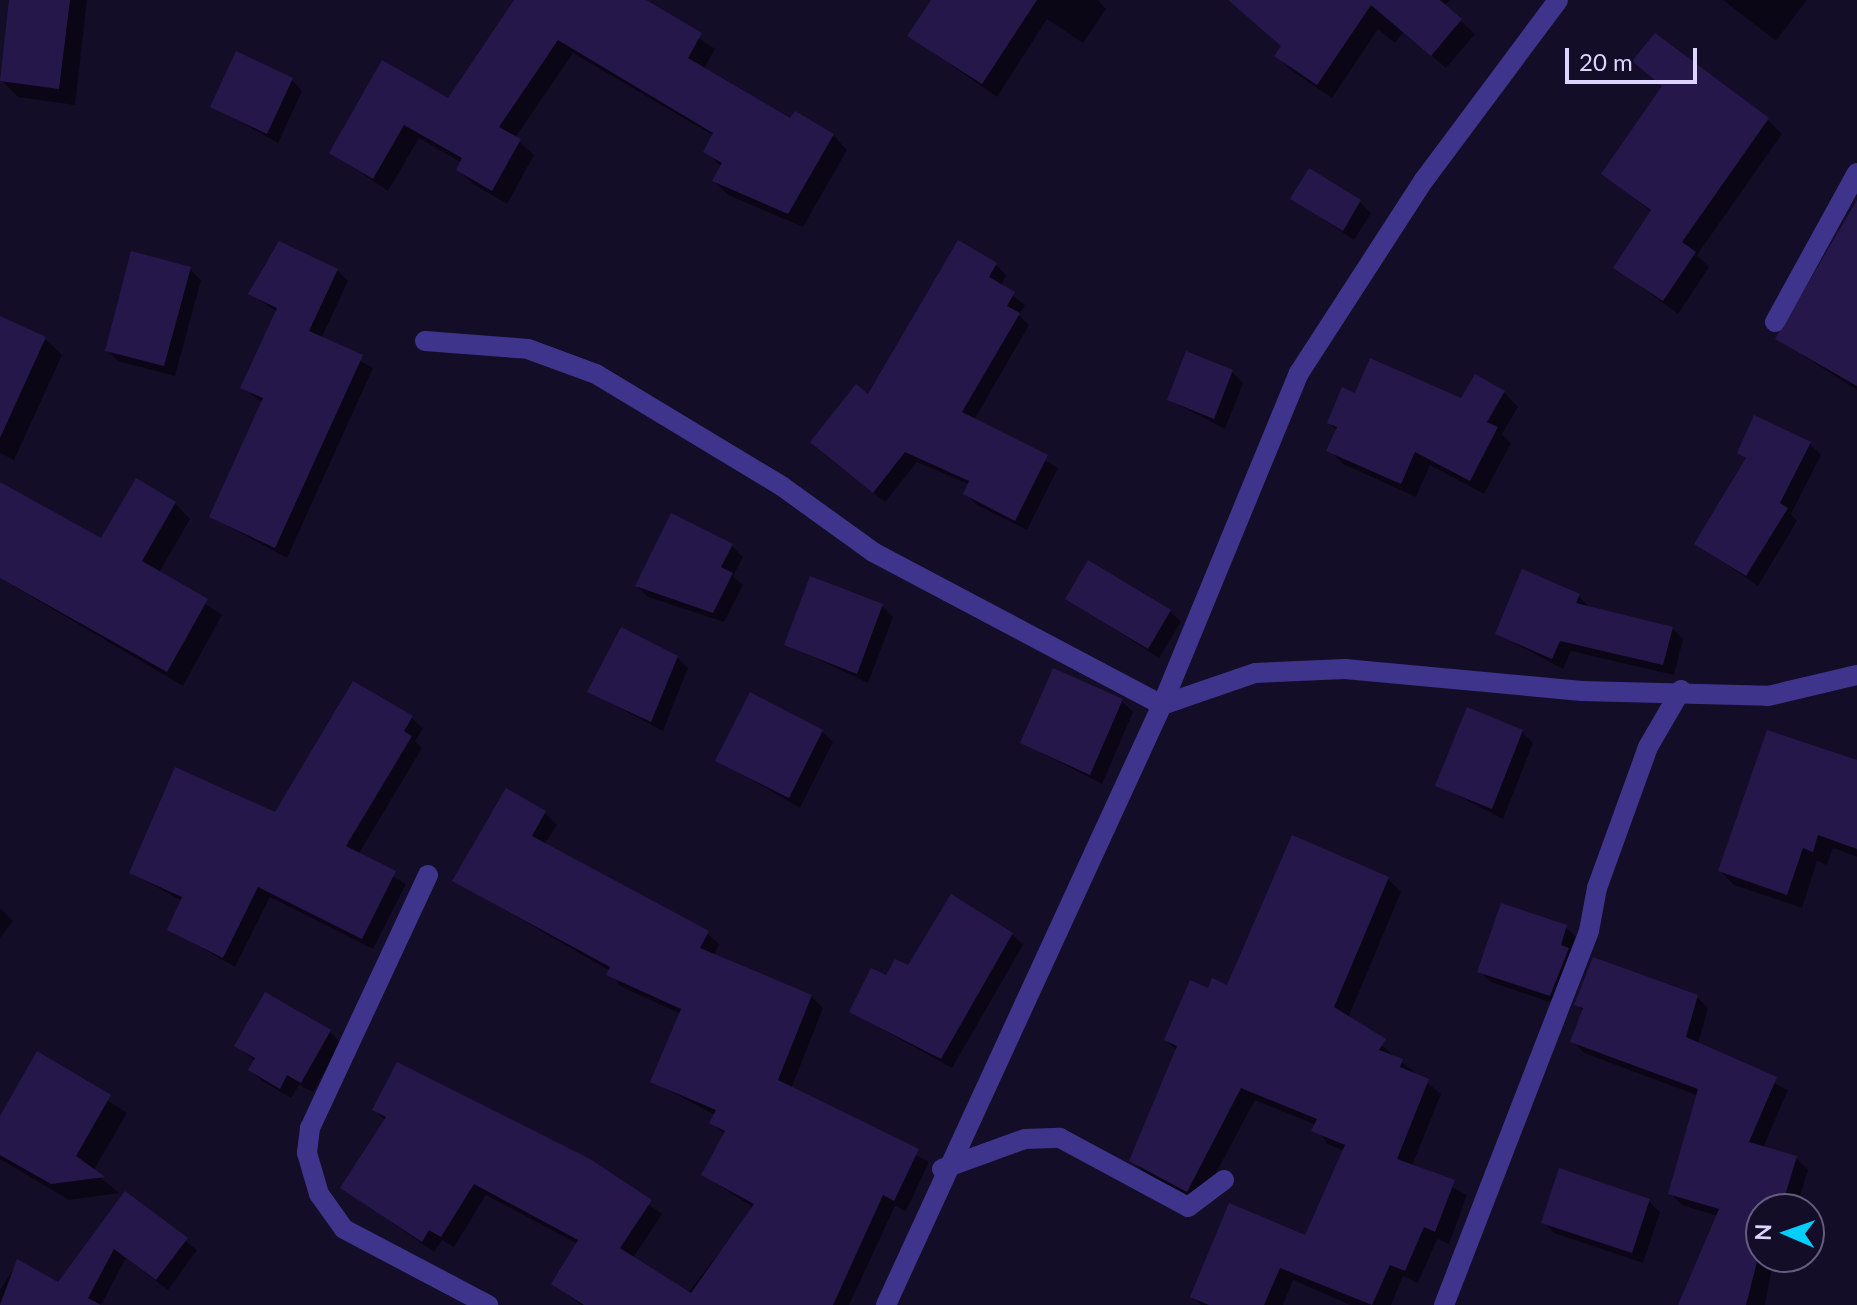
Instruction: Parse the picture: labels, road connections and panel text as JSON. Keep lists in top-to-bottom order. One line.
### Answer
{"scale_bar":"20 m","north":"left"}
